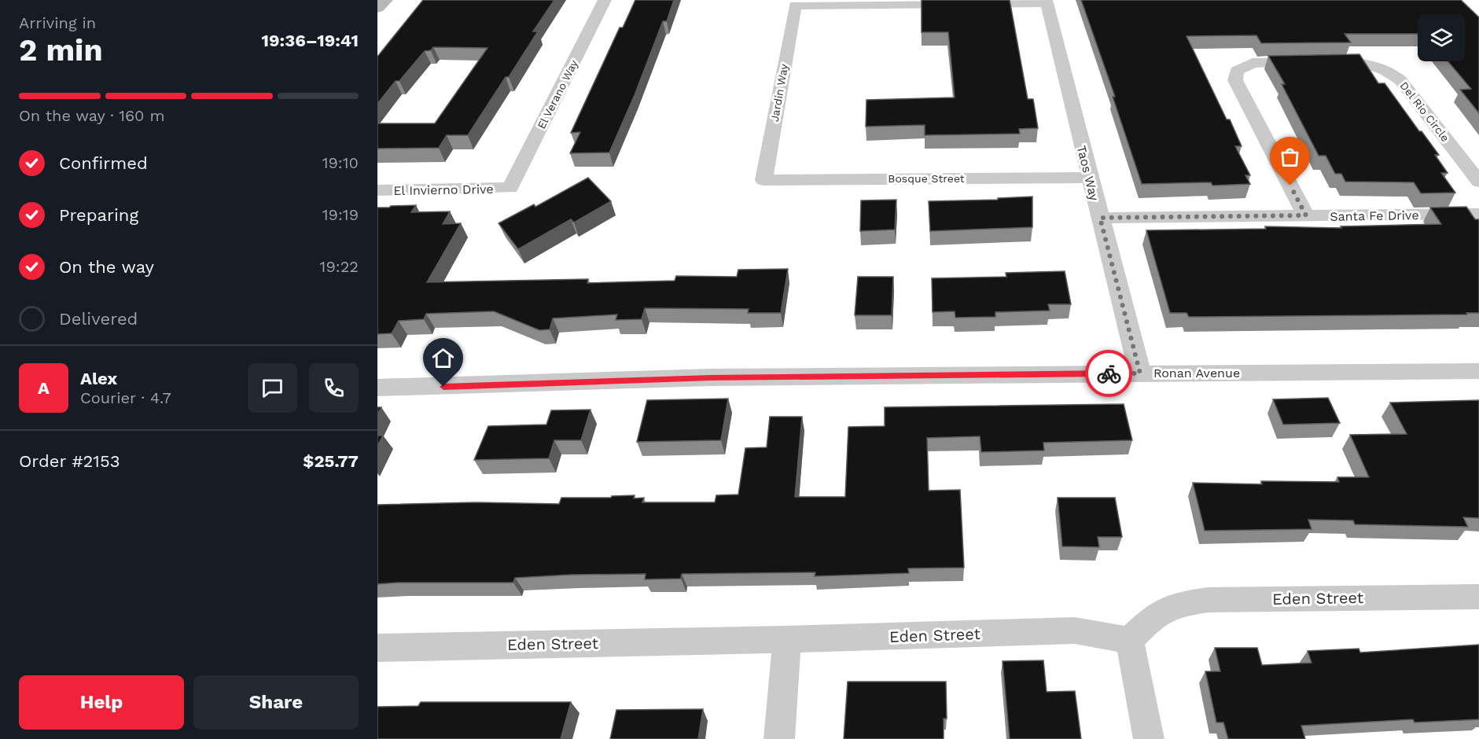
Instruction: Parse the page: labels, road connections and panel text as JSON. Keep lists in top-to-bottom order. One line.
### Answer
{"streets":{"street":["Jardin Way","El Verano Way","Del Rio Circle","Taos Way","Bosque Street","El Invierno Drive","Santa Fe Drive","Ronan Avenue","Eden Street"]},"crossings":[["Jardin Way","Taos Way"],["Jardin Way","Bosque Street"],["El Verano Way","El Invierno Drive"],["Del Rio Circle","Santa Fe Drive"],["Taos Way","Bosque Street"],["Taos Way","Santa Fe Drive"],["Taos Way","Ronan Avenue"]],"page":{"heading":["2 min","Arriving in","19:36–19:41"],"panel":["Alex","Courier · 4.7","Order #2153","$25.77"],"bar":"On the way · 160 m","list":[["Confirmed","19:10"],["Preparing","19:19"],["On the way","19:22"],"Delivered"],"round":"A","buttons":["Help","Share"]}}
